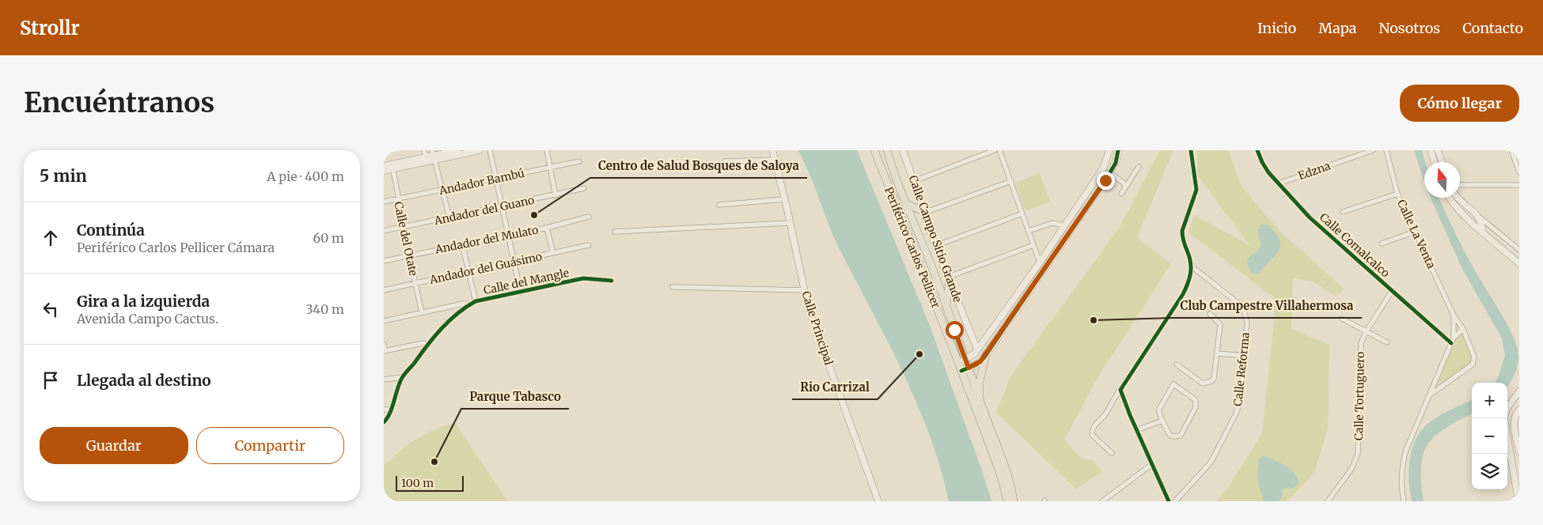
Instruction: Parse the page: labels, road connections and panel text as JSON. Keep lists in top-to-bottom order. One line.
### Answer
{"streets":{"main road":["Periférico Carlos Pellicer"],"street":["Edzna","Andador Bambú","Andador del Guano","Calle La Venta","Calle del Otate","Calle Campo Sitio Grande","Andador del Mulato","Calle Comalcalco","Andador del Guásimo","Calle del Mangle","Calle Principal","Calle Reforma","Calle Tortuguero"]},"crossings":[["Edzna","Calle Comalcalco"],["Andador Bambú","Calle del Otate"],["Andador del Guano","Calle del Otate"],["Calle La Venta","Calle Comalcalco"],["Calle del Otate","Andador del Mulato"],["Calle del Otate","Andador del Guásimo"],["Calle del Otate","Calle del Mangle"],["Calle Comalcalco","Calle Tortuguero"]],"places":["Centro de Salud Bosques de Saloya","Club Campestre Villahermosa","Rio Carrizal","Parque Tabasco"],"scale_bar":"100 m","north":"top","page":{"header":"Strollr","nav":["Inicio","Mapa","Nosotros","Contacto"],"buttons":["Cómo llegar",["Guardar","Compartir"]],"title":"Encuéntranos","heading":["5 min","A pie · 400 m"],"list":[["Continúa","Periférico Carlos Pellicer Cámara","60 m"],["Gira a la izquierda","Avenida Campo Cactus.","340 m"],"Llegada al destino"],"map_buttons":["+","−"],"scale":"100 m"}}
